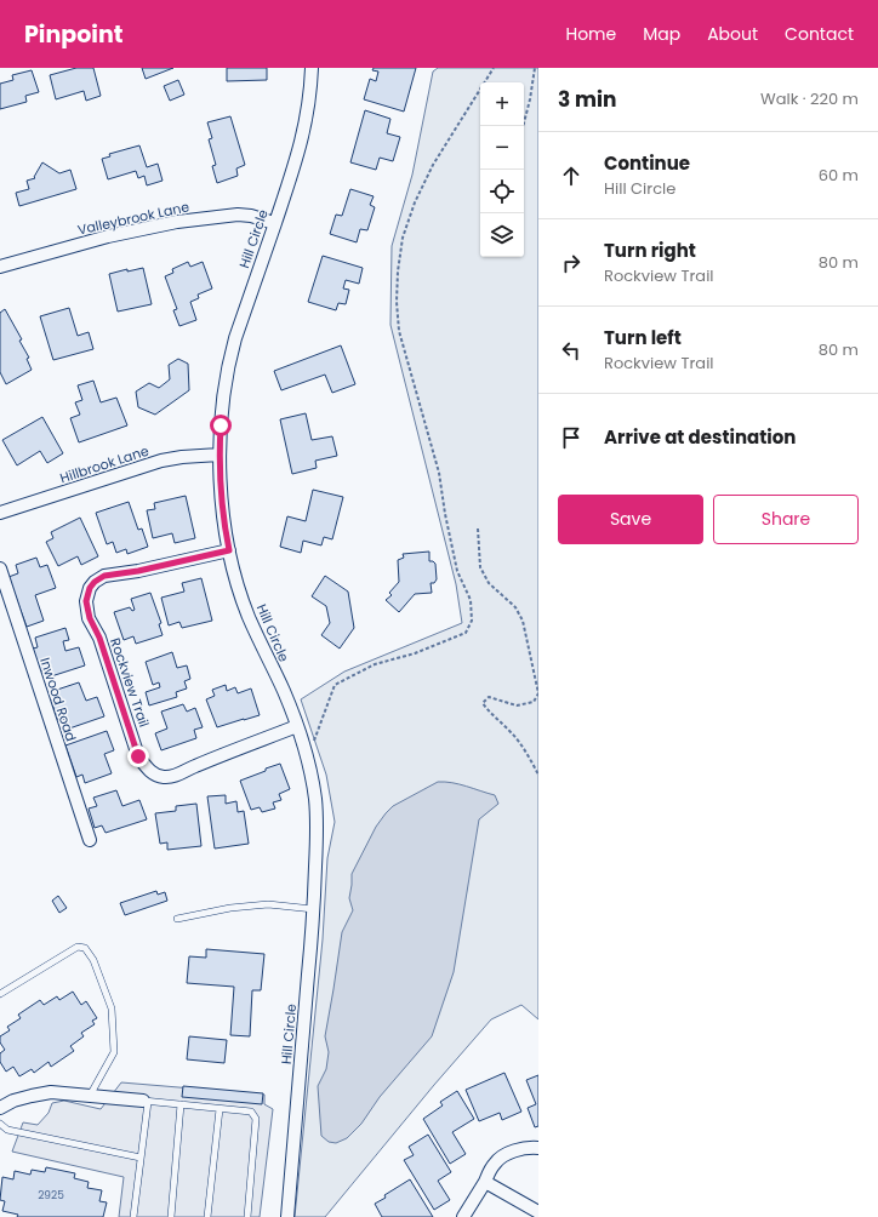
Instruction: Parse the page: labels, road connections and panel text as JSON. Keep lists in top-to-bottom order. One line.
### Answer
{"streets":{"street":["Valleybrook Lane","Hill Circle","Hillbrook Lane","Rockview Trail","Inwood Road"]},"crossings":[["Valleybrook Lane","Hill Circle"],["Hill Circle","Hillbrook Lane"],["Hill Circle","Rockview Trail"]],"house_numbers":["2925"],"page":{"header":"Pinpoint","nav":["Home","Map","About","Contact"],"heading":["3 min","Walk · 220 m"],"map_buttons":["+","−"],"list":[["Continue","Hill Circle","60 m"],["Turn right","Rockview Trail","80 m"],["Turn left","Rockview Trail","80 m"],"Arrive at destination"],"buttons":["Save","Share"]}}
